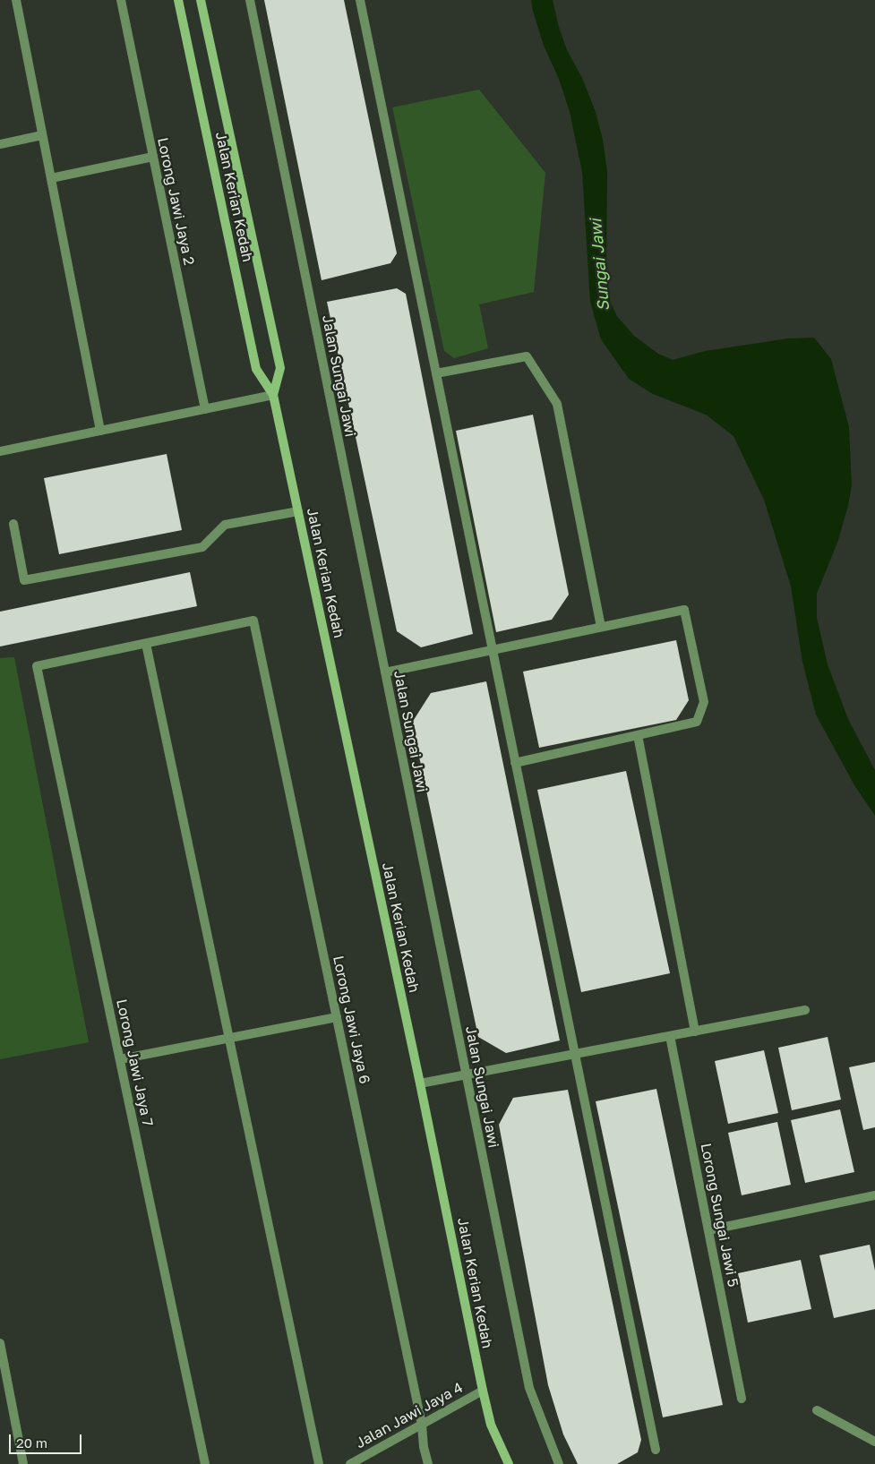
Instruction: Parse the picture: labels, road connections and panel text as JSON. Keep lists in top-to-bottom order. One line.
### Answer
{"streets":{"main road":["Jalan Kerian Kedah"],"street":["Lorong Jawi Jaya 2","Jalan Sungai Jawi","Lorong Jawi Jaya 6","Lorong Jawi Jaya 7","Lorong Sungai Jawi 5","Jalan Jawi Jaya 4"]},"crossings":[["Jalan Kerian Kedah","Jalan Jawi Jaya 4"],["Lorong Jawi Jaya 6","Lorong Jawi Jaya 7"],["Lorong Jawi Jaya 6","Jalan Jawi Jaya 4"]],"water":["Sungai Jawi"],"scale_bar":"20 m"}
